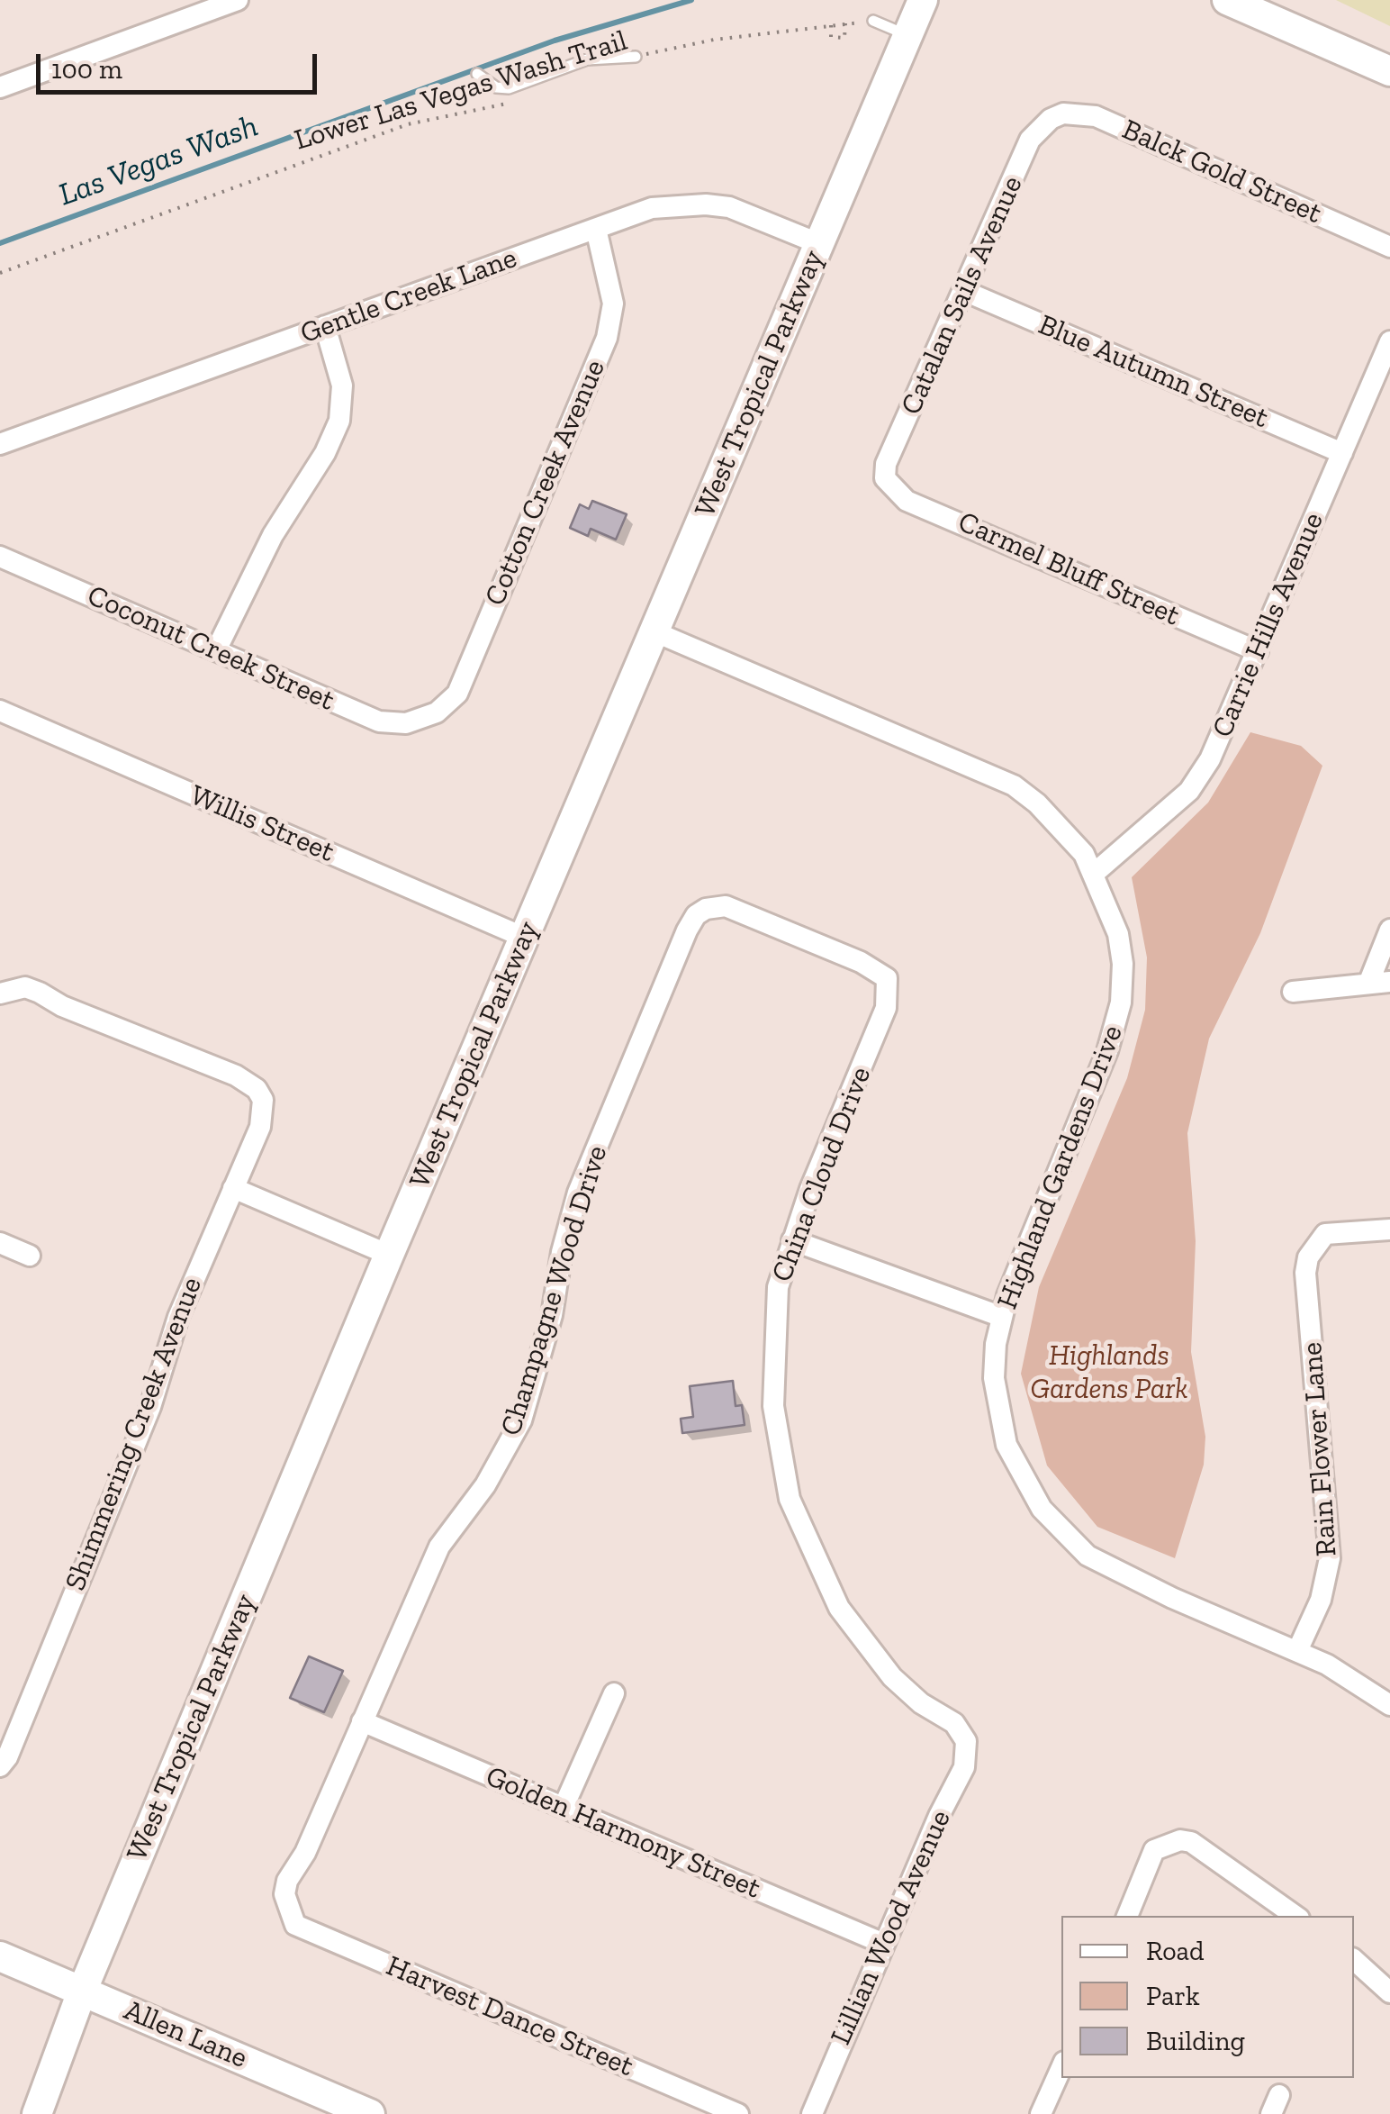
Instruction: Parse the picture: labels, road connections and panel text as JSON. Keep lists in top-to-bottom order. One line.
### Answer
{"streets":{"main road":["West Tropical Parkway","Allen Lane"],"street":["Balck Gold Street","Catalan Sails Avenue","Gentle Creek Lane","Blue Autumn Street","Cotton Creek Avenue","Carmel Bluff Street","Carrie Hills Avenue","Coconut Creek Street","Willis Street","Highland Gardens Drive","China Cloud Drive","Champagne Wood Drive","Shimmering Creek Avenue","Rain Flower Lane","Golden Harmony Street","Lillian Wood Avenue","Harvest Dance Street"],"path":["Lower Las Vegas Wash Trail"]},"crossings":[["Balck Gold Street","Catalan Sails Avenue"],["Catalan Sails Avenue","Blue Autumn Street"],["Catalan Sails Avenue","Carmel Bluff Street"],["Gentle Creek Lane","West Tropical Parkway"],["Gentle Creek Lane","Cotton Creek Avenue"],["Blue Autumn Street","Carrie Hills Avenue"],["West Tropical Parkway","Willis Street"],["West Tropical Parkway","Highland Gardens Drive"],["West Tropical Parkway","Allen Lane"],["Cotton Creek Avenue","Coconut Creek Street"],["Carmel Bluff Street","Carrie Hills Avenue"],["Carrie Hills Avenue","Highland Gardens Drive"],["Highland Gardens Drive","Rain Flower Lane"],["China Cloud Drive","Champagne Wood Drive"],["China Cloud Drive","Lillian Wood Avenue"],["Champagne Wood Drive","Golden Harmony Street"],["Champagne Wood Drive","Harvest Dance Street"],["Golden Harmony Street","Lillian Wood Avenue"]],"water":["Las Vegas Wash"],"parks":["Highlands Gardens Park"],"legend":["Road","Park","Building"],"scale_bar":"100 m"}
